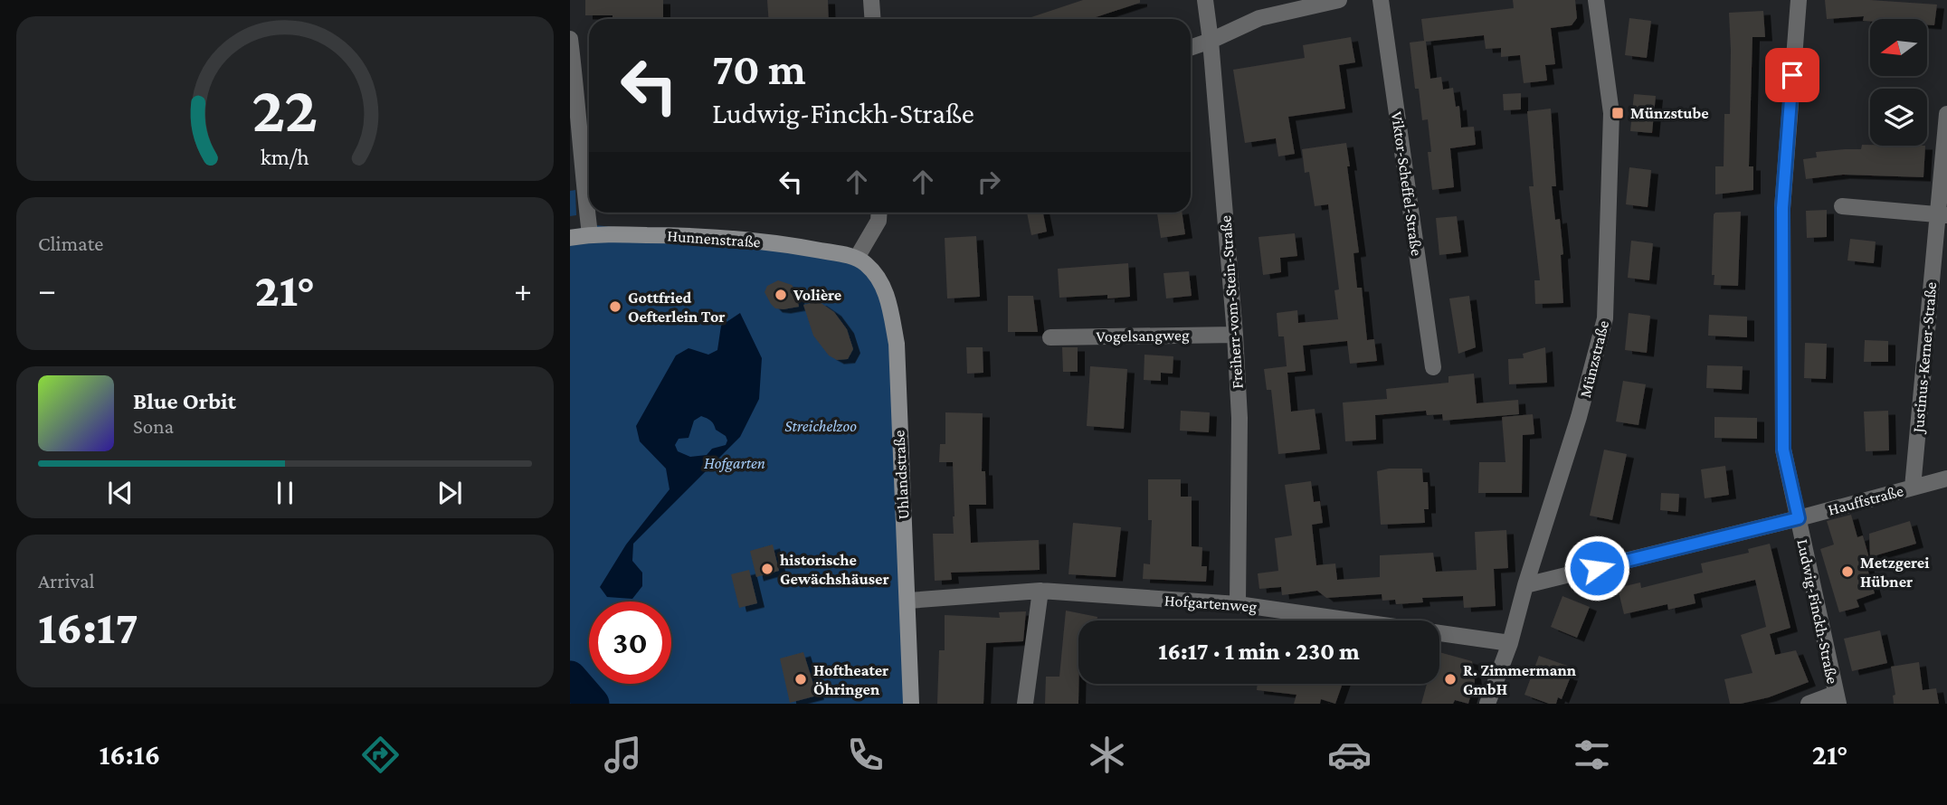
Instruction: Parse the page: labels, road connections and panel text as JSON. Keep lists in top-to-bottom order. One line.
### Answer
{"streets":{"main road":["Hunnenstraße","Uhlandstraße"],"street":["Viktor-Scheffel-Straße","Freiherr-vom-Stein-Straße","Vogelsangweg","Justinus-Kerner-Straße","Münzstraße","Hauffstraße","Hofgartenweg","Ludwig-Finckh-Straße"]},"crossings":[["Hunnenstraße","Uhlandstraße"],["Freiherr-vom-Stein-Straße","Vogelsangweg"],["Freiherr-vom-Stein-Straße","Hofgartenweg"],["Justinus-Kerner-Straße","Hauffstraße"],["Münzstraße","Hauffstraße"],["Münzstraße","Hofgartenweg"],["Uhlandstraße","Hofgartenweg"],["Hauffstraße","Ludwig-Finckh-Straße"]],"parks":["Streichelzoo","Hofgarten"],"places":{"transit":["Münzstube"],"other":["Volière","Gottfried Oefterlein Tor","historische Gewächshäuser","Metzgerei Hübner","Hoftheater Öhringen","R. Zimmermann GmbH"]},"north":"left","page":{"turn":["70 m","Ludwig-Finckh-Straße"],"tile":["Climate",["Arrival","16:17"]],"heat":["−","21°","+"],"song":["Blue Orbit","Sona"],"limit":"30","trip":"16:17 · 1 min · 230 m","tabs":["16:16","21°"],"gauge":["22","km/h"]}}
